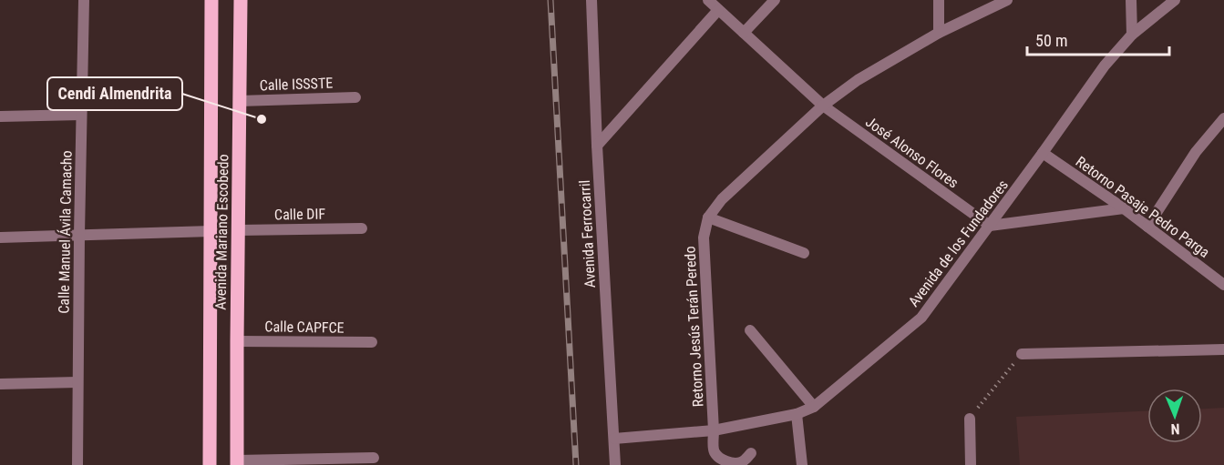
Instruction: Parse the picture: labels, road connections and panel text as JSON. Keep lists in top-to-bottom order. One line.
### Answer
{"streets":{"main road":["Avenida Mariano Escobedo"],"street":["Calle ISSSTE","José Alonso Flores","Retorno Pasaje Pedro Parga","Calle DIF","Calle Manuel Ávila Camacho","Avenida Ferrocarril","Avenida de los Fundadores","Calle CAPFCE","Retorno Jesús Terán Peredo"]},"crossings":[["Calle ISSSTE","Avenida Mariano Escobedo"],["José Alonso Flores","Avenida de los Fundadores"],["José Alonso Flores","Retorno Jesús Terán Peredo"],["Retorno Pasaje Pedro Parga","Avenida de los Fundadores"],["Calle DIF","Avenida Mariano Escobedo"],["Avenida Mariano Escobedo","Calle CAPFCE"],["Avenida Ferrocarril","Avenida de los Fundadores"],["Avenida de los Fundadores","Retorno Jesús Terán Peredo"]],"places":["Cendi Almendrita"],"scale_bar":"50 m","north":"bottom"}
